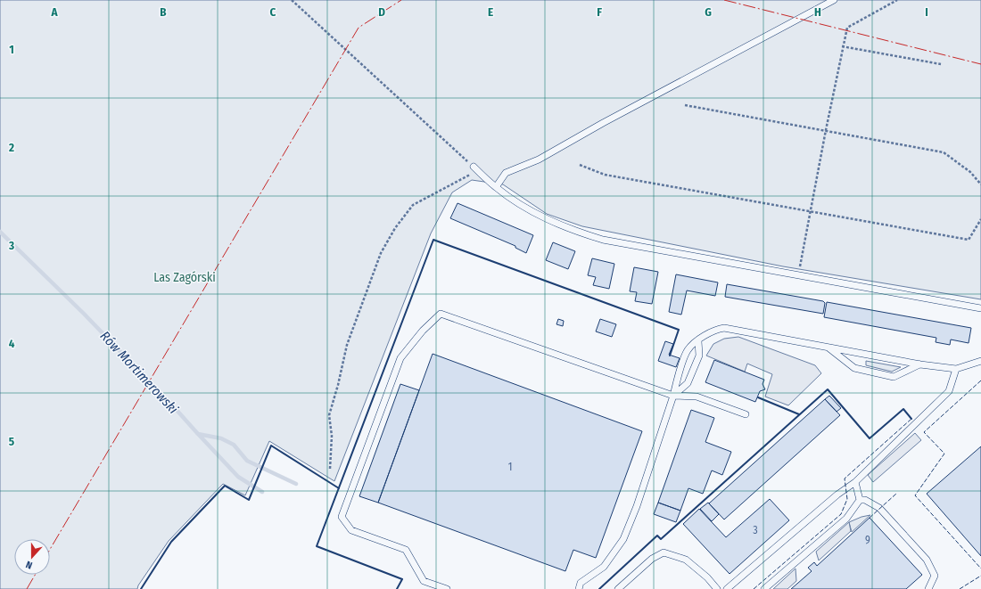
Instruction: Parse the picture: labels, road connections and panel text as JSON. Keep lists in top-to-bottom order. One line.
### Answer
{"water":["Rów Mortimerowski"],"parks":["Las Zagórski"],"house_numbers":["1","3","9"],"north":"bottom","grid":{"columns":["A","B","C","D","E","F","G","H","I"],"rows":["1","2","3","4","5"]}}
